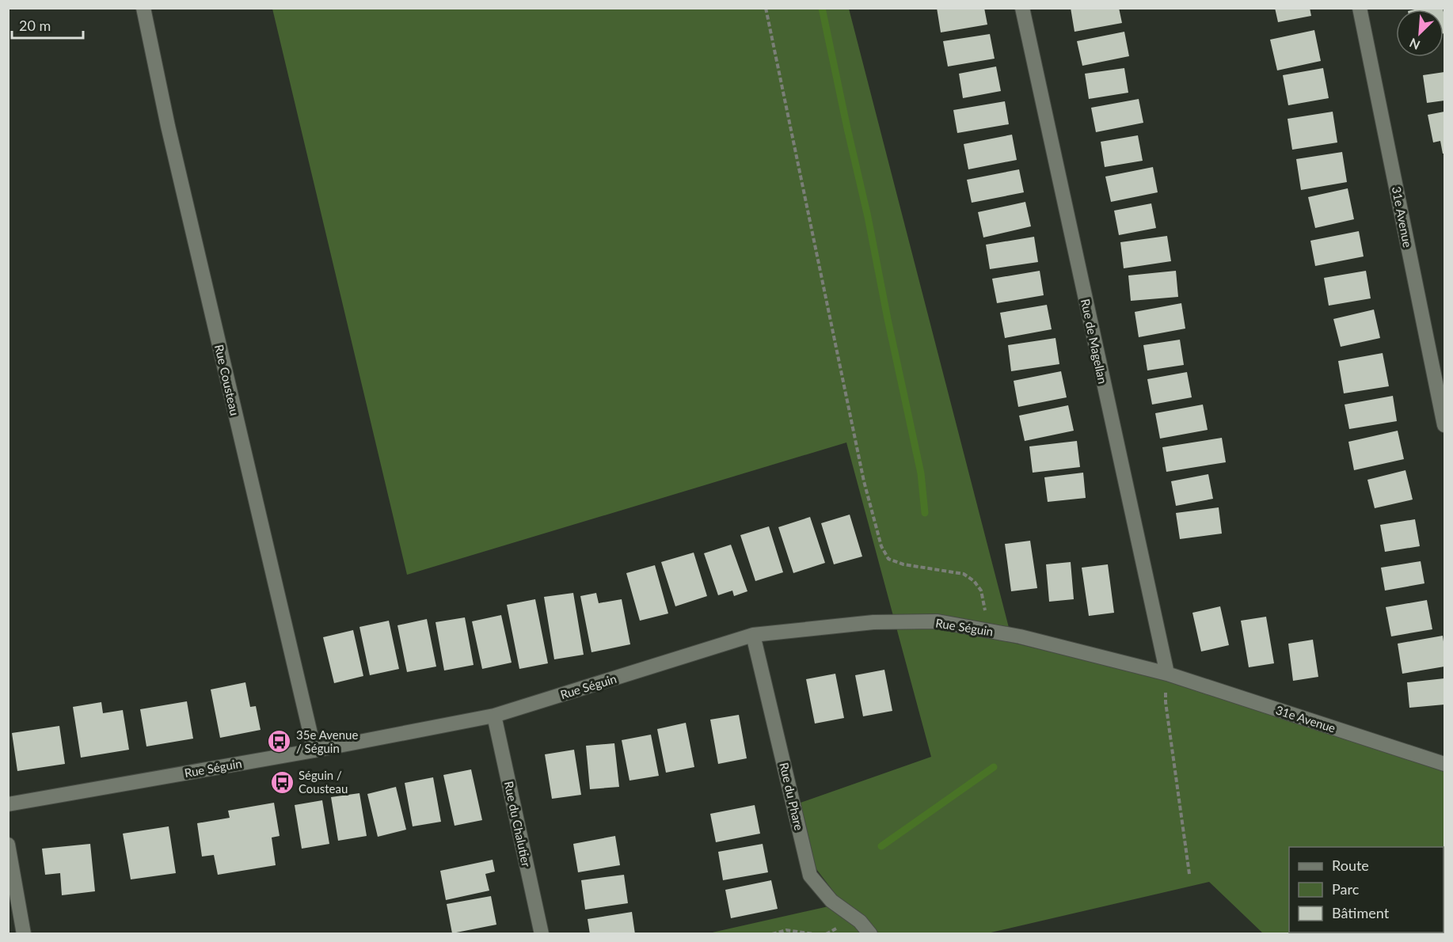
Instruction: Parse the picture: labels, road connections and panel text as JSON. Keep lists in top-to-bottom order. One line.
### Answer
{"streets":{"street":["31e Avenue","Rue de Magellan","Rue Cousteau","Rue Séguin","Rue du Phare","Rue du Chalutier"]},"crossings":[["31e Avenue","Rue de Magellan"],["31e Avenue","Rue Séguin"],["Rue de Magellan","Rue Séguin"],["Rue Cousteau","Rue Séguin"],["Rue Séguin","Rue du Phare"],["Rue Séguin","Rue du Chalutier"]],"places":{"bus stop":["35e Avenue / Séguin","Séguin / Cousteau"]},"legend":["Route","Parc","Bâtiment"],"scale_bar":"20 m","north":"bottom left"}
